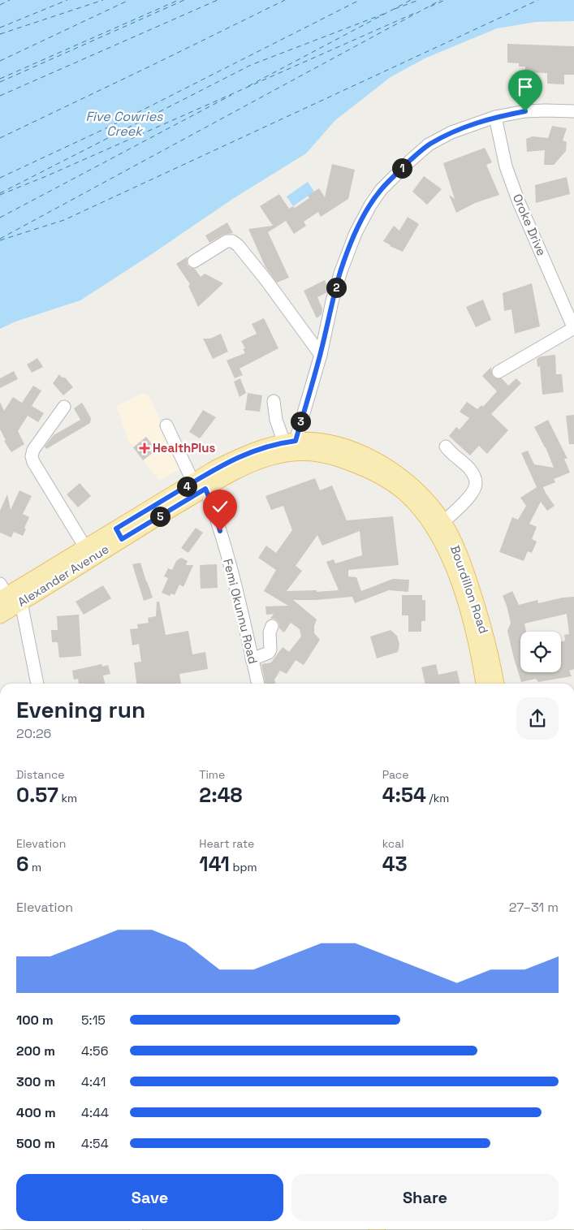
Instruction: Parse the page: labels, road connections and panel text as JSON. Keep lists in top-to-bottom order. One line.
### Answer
{"streets":{"main road":["Alexander Avenue","Bourdillon Road"],"street":["Oroke Drive","Femi Okunnu Road"]},"crossings":[["Alexander Avenue","Bourdillon Road"],["Alexander Avenue","Femi Okunnu Road"]],"water":["Five Cowries Creek"],"places":{"health":["HealthPlus"]},"page":{"pins":["1","2","3","4","5"],"heading":["Evening run","20:26"],"stats":[["Distance","0.57 km"],["Time","2:48"],["Pace","4:54 /km"],["Elevation","6 m"],["Heart rate","141 bpm"],["kcal","43"]],"chart":["Elevation","27–31 m"],"list":[{"name":"100 m","note":"5:15"},{"name":"200 m","note":"4:56"},{"name":"300 m","note":"4:41"},{"name":"400 m","note":"4:44"},{"name":"500 m","note":"4:54"}],"buttons":["Save","Share"]}}
